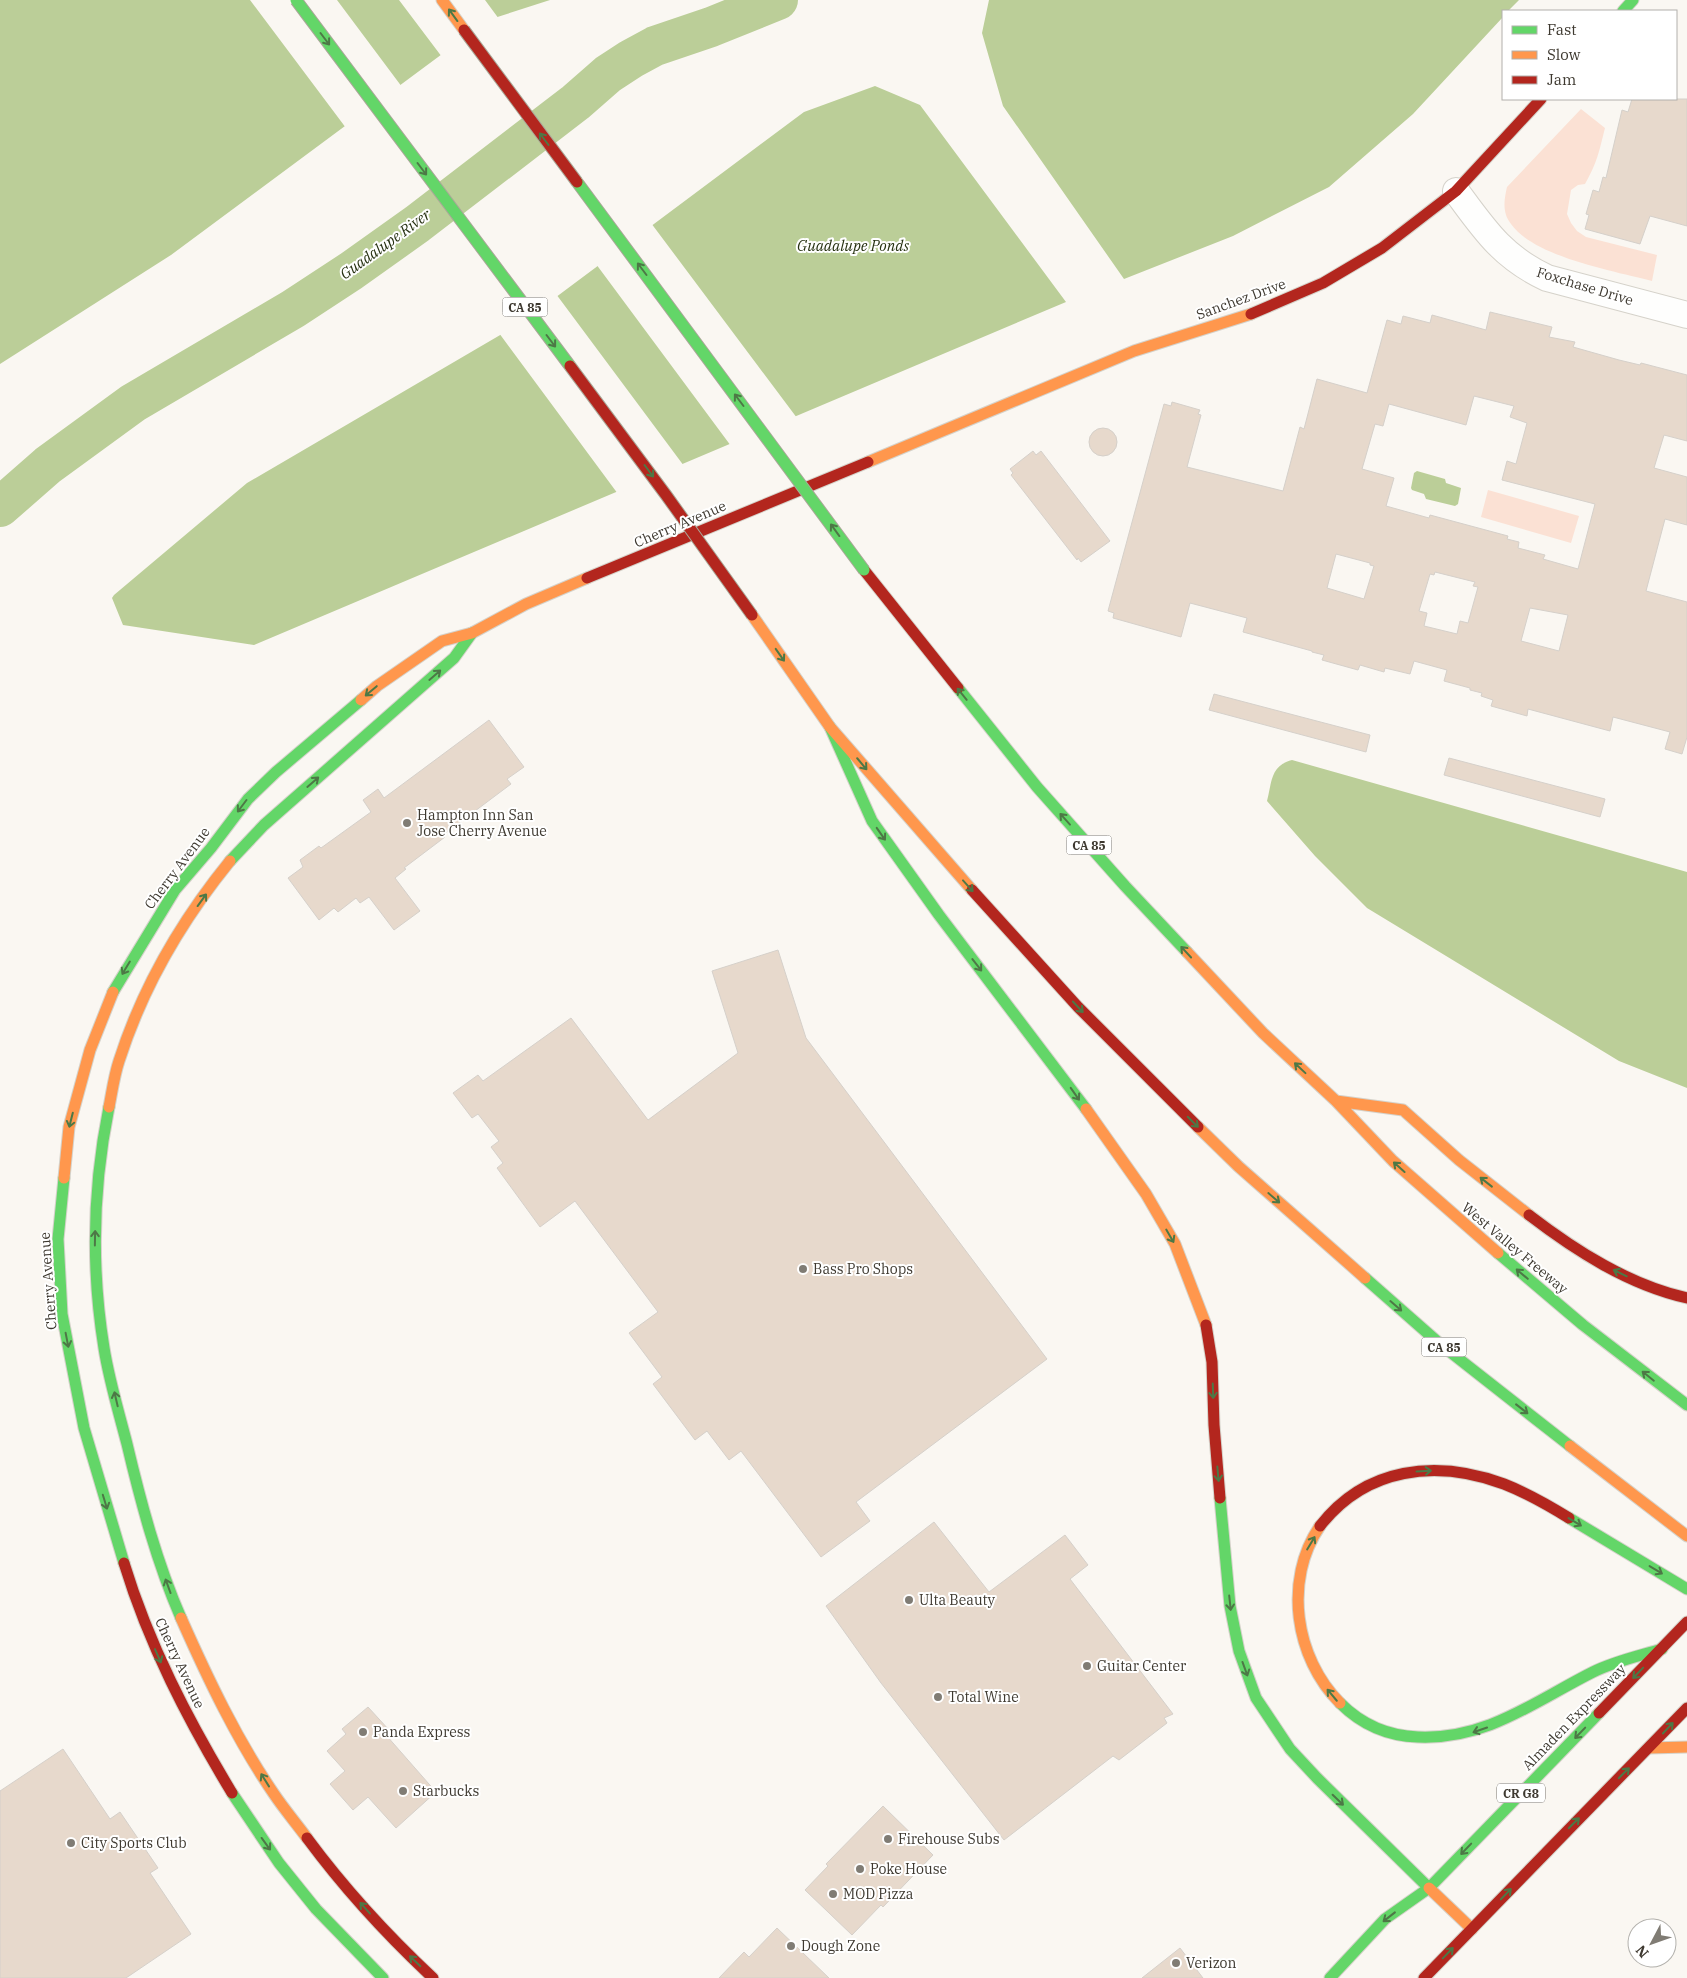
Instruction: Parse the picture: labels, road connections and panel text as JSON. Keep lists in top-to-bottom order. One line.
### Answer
{"streets":{"main road":["Sanchez Drive","CA 85","Cherry Avenue","West Valley Freeway","Almaden Expressway","CR G8"],"street":["Foxchase Drive"]},"crossings":[["Foxchase Drive","Sanchez Drive"],["Sanchez Drive","Cherry Avenue"],["CA 85","West Valley Freeway"]],"water":["Guadalupe River","Guadalupe Ponds"],"places":["Hampton Inn San Jose Cherry Avenue","Bass Pro Shops","Ulta Beauty","Guitar Center","Total Wine","Panda Express","Starbucks","Firehouse Subs","City Sports Club","Poke House","MOD Pizza","Dough Zone","Verizon"],"legend":["Fast","Slow","Jam"],"north":"bottom left"}
